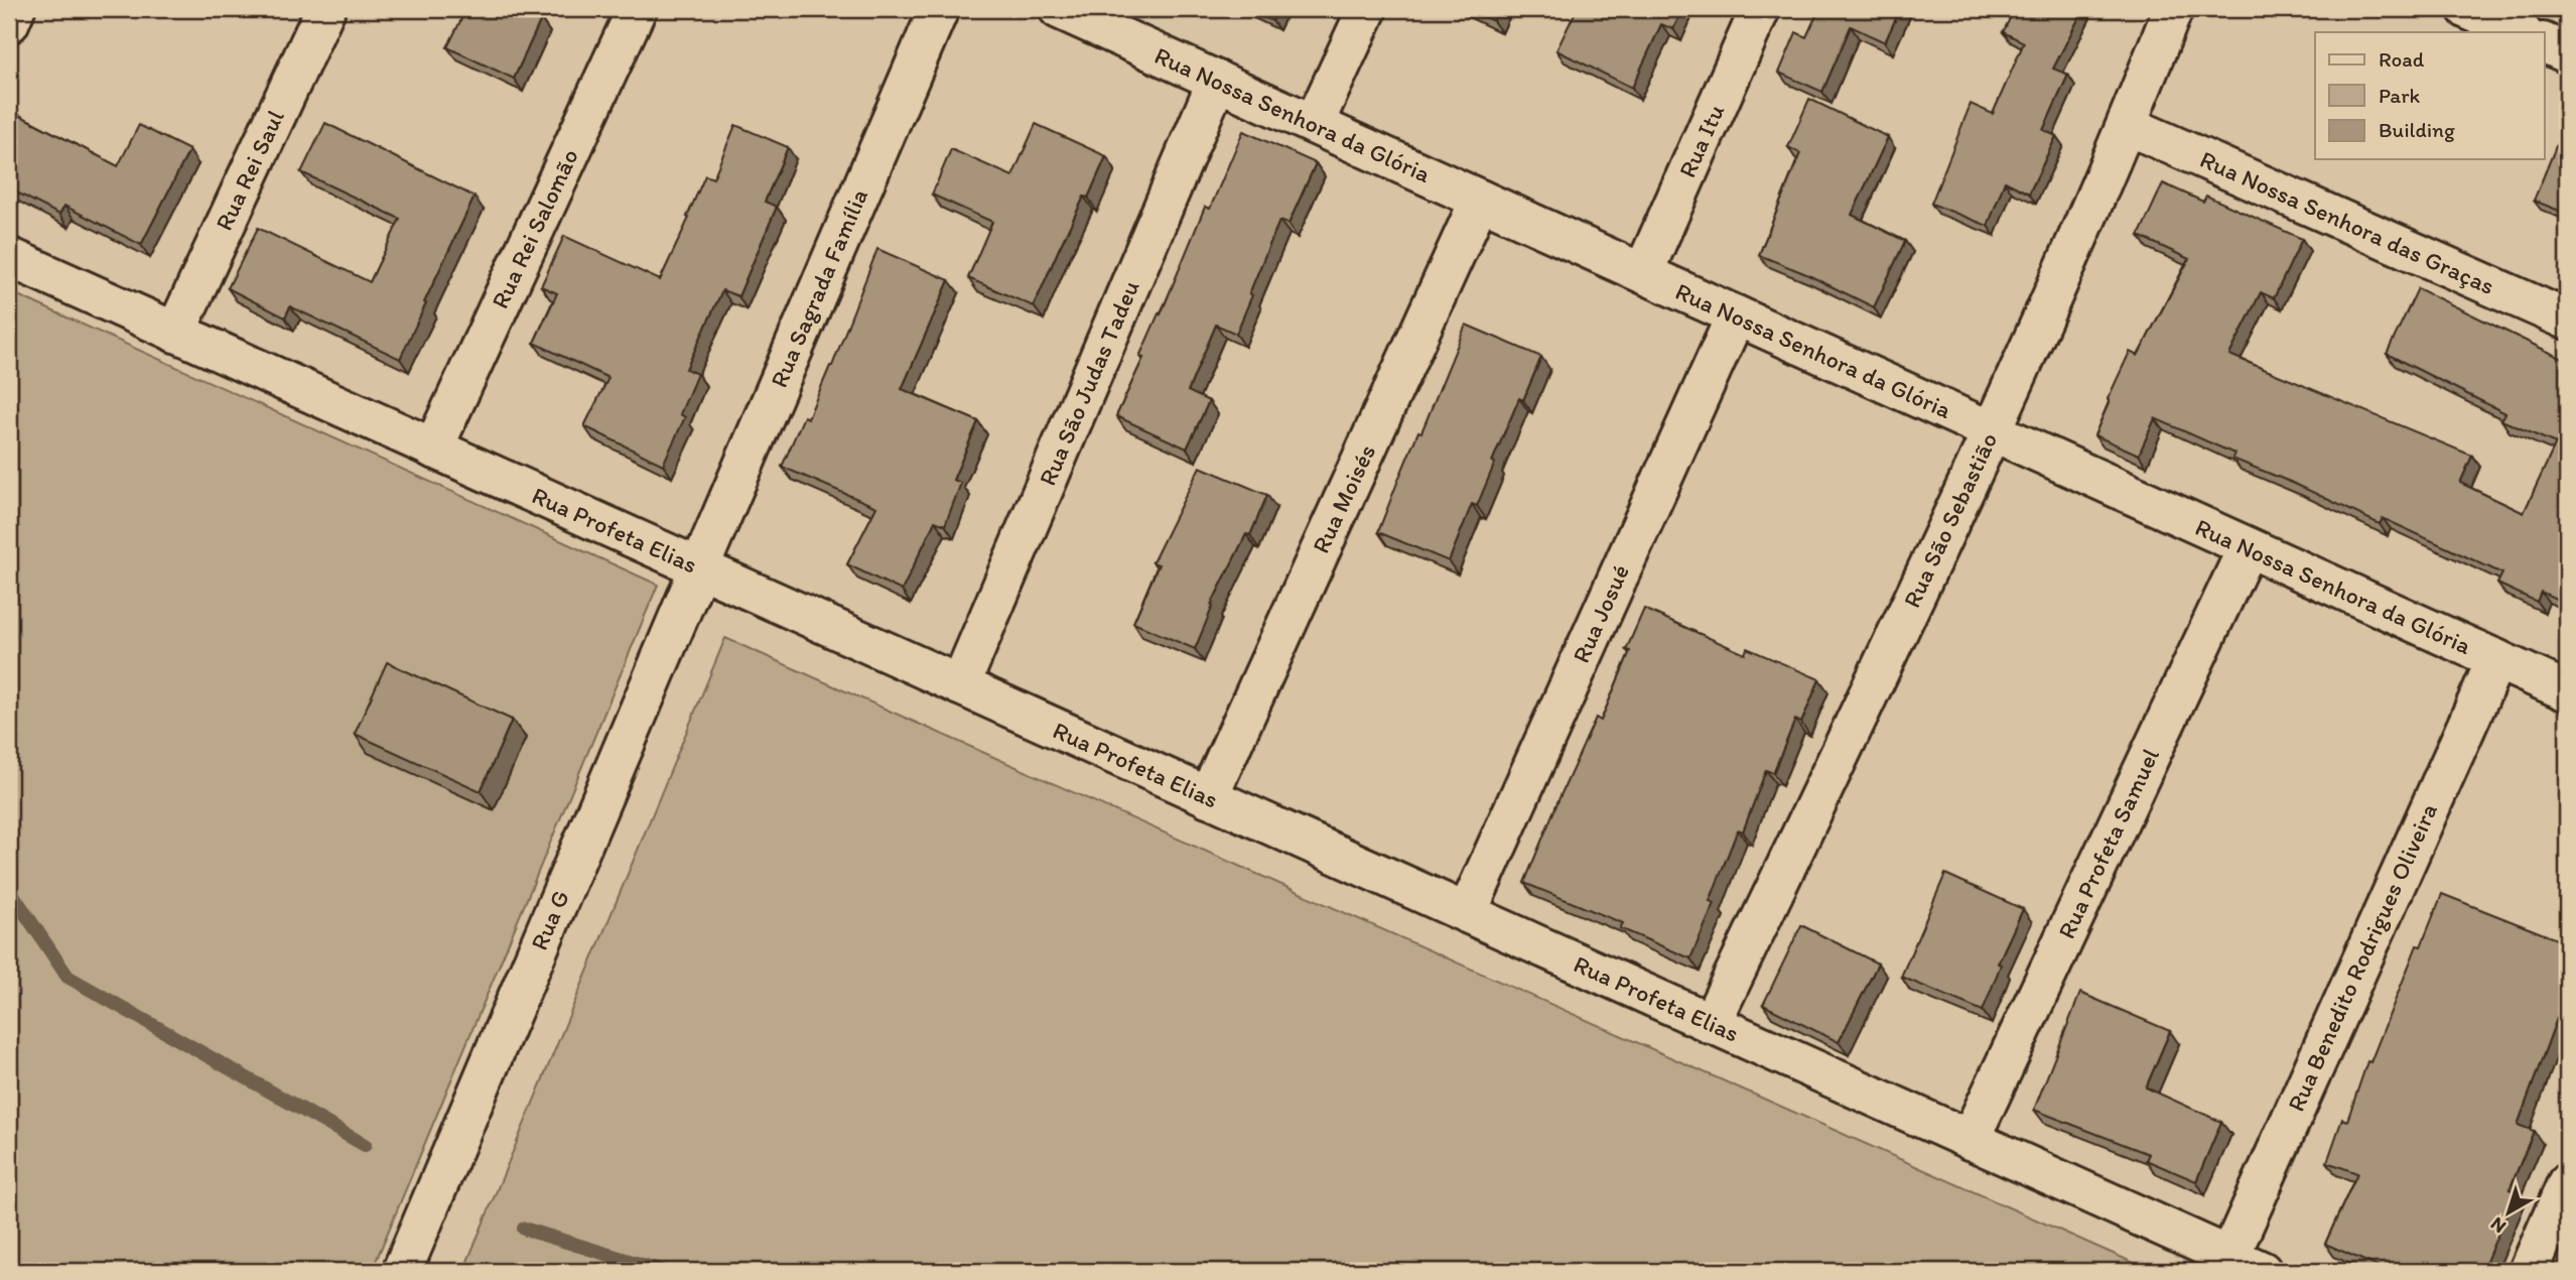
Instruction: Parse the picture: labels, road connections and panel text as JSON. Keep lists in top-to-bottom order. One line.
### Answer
{"streets":{"street":["Rua Nossa Senhora da Glória","Rua Itu","Rua Rei Saul","Rua Nossa Senhora das Graças","Rua Rei Salomão","Rua Sagrada Família","Rua São Judas Tadeu","Rua Moisés","Rua São Sebastião","Rua Profeta Elias","Rua Josué","Rua Profeta Samuel","Rua G","Rua Benedito Rodrigues Oliveira"]},"crossings":[["Rua Nossa Senhora da Glória","Rua Itu"],["Rua Nossa Senhora da Glória","Rua São Judas Tadeu"],["Rua Nossa Senhora da Glória","Rua Moisés"],["Rua Nossa Senhora da Glória","Rua São Sebastião"],["Rua Nossa Senhora da Glória","Rua Josué"],["Rua Nossa Senhora da Glória","Rua Profeta Samuel"],["Rua Nossa Senhora da Glória","Rua Benedito Rodrigues Oliveira"],["Rua Rei Saul","Rua Profeta Elias"],["Rua Nossa Senhora das Graças","Rua São Sebastião"],["Rua Rei Salomão","Rua Profeta Elias"],["Rua Sagrada Família","Rua Profeta Elias"],["Rua Sagrada Família","Rua G"],["Rua São Judas Tadeu","Rua Profeta Elias"],["Rua Moisés","Rua Profeta Elias"],["Rua São Sebastião","Rua Profeta Elias"],["Rua Profeta Elias","Rua Josué"],["Rua Profeta Elias","Rua Profeta Samuel"],["Rua Profeta Elias","Rua G"],["Rua Profeta Elias","Rua Benedito Rodrigues Oliveira"]],"legend":["Road","Park","Building"],"north":"bottom left"}
